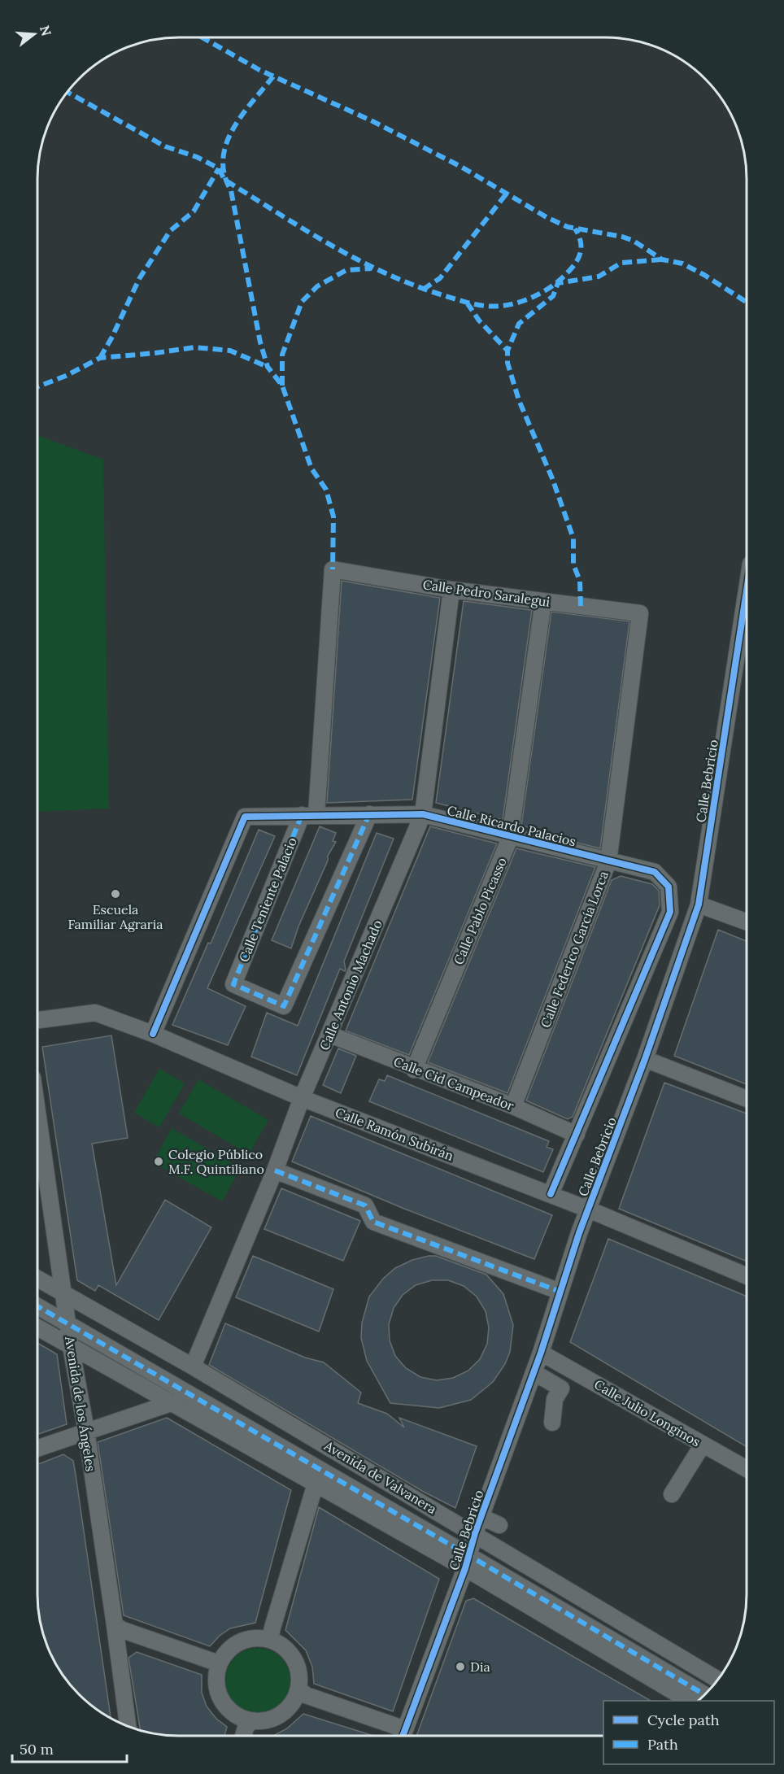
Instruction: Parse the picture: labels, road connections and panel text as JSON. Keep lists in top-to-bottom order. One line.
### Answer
{"streets":{"street":["Calle Pedro Saralegui","Calle Bebricio","Calle Ricardo Palacios","Calle Teniente Palacio","Calle Pablo Picasso","Calle Federico García Lorca","Calle Antonio Machado","Calle Cid Campeador","Calle Ramón Subirán","Avenida de los Ángeles","Calle Julio Longinos","Avenida de Valvanera"]},"crossings":[["Calle Pedro Saralegui","Calle Teniente Palacio"],["Calle Pedro Saralegui","Calle Pablo Picasso"],["Calle Pedro Saralegui","Calle Federico García Lorca"],["Calle Pedro Saralegui","Calle Antonio Machado"],["Calle Bebricio","Calle Ramón Subirán"],["Calle Bebricio","Calle Julio Longinos"],["Calle Bebricio","Avenida de Valvanera"],["Calle Ricardo Palacios","Calle Teniente Palacio"],["Calle Ricardo Palacios","Calle Pablo Picasso"],["Calle Ricardo Palacios","Calle Federico García Lorca"],["Calle Ricardo Palacios","Calle Antonio Machado"],["Calle Ricardo Palacios","Calle Cid Campeador"],["Calle Ricardo Palacios","Calle Ramón Subirán"],["Calle Pablo Picasso","Calle Cid Campeador"],["Calle Federico García Lorca","Calle Cid Campeador"],["Calle Antonio Machado","Calle Cid Campeador"],["Calle Antonio Machado","Calle Ramón Subirán"],["Calle Antonio Machado","Avenida de Valvanera"],["Avenida de los Ángeles","Avenida de Valvanera"]],"places":["Escuela Familiar Agraria","Colegio Público M.F. Quintiliano","Dia"],"legend":["Cycle path","Path"],"scale_bar":"50 m","north":"right"}
